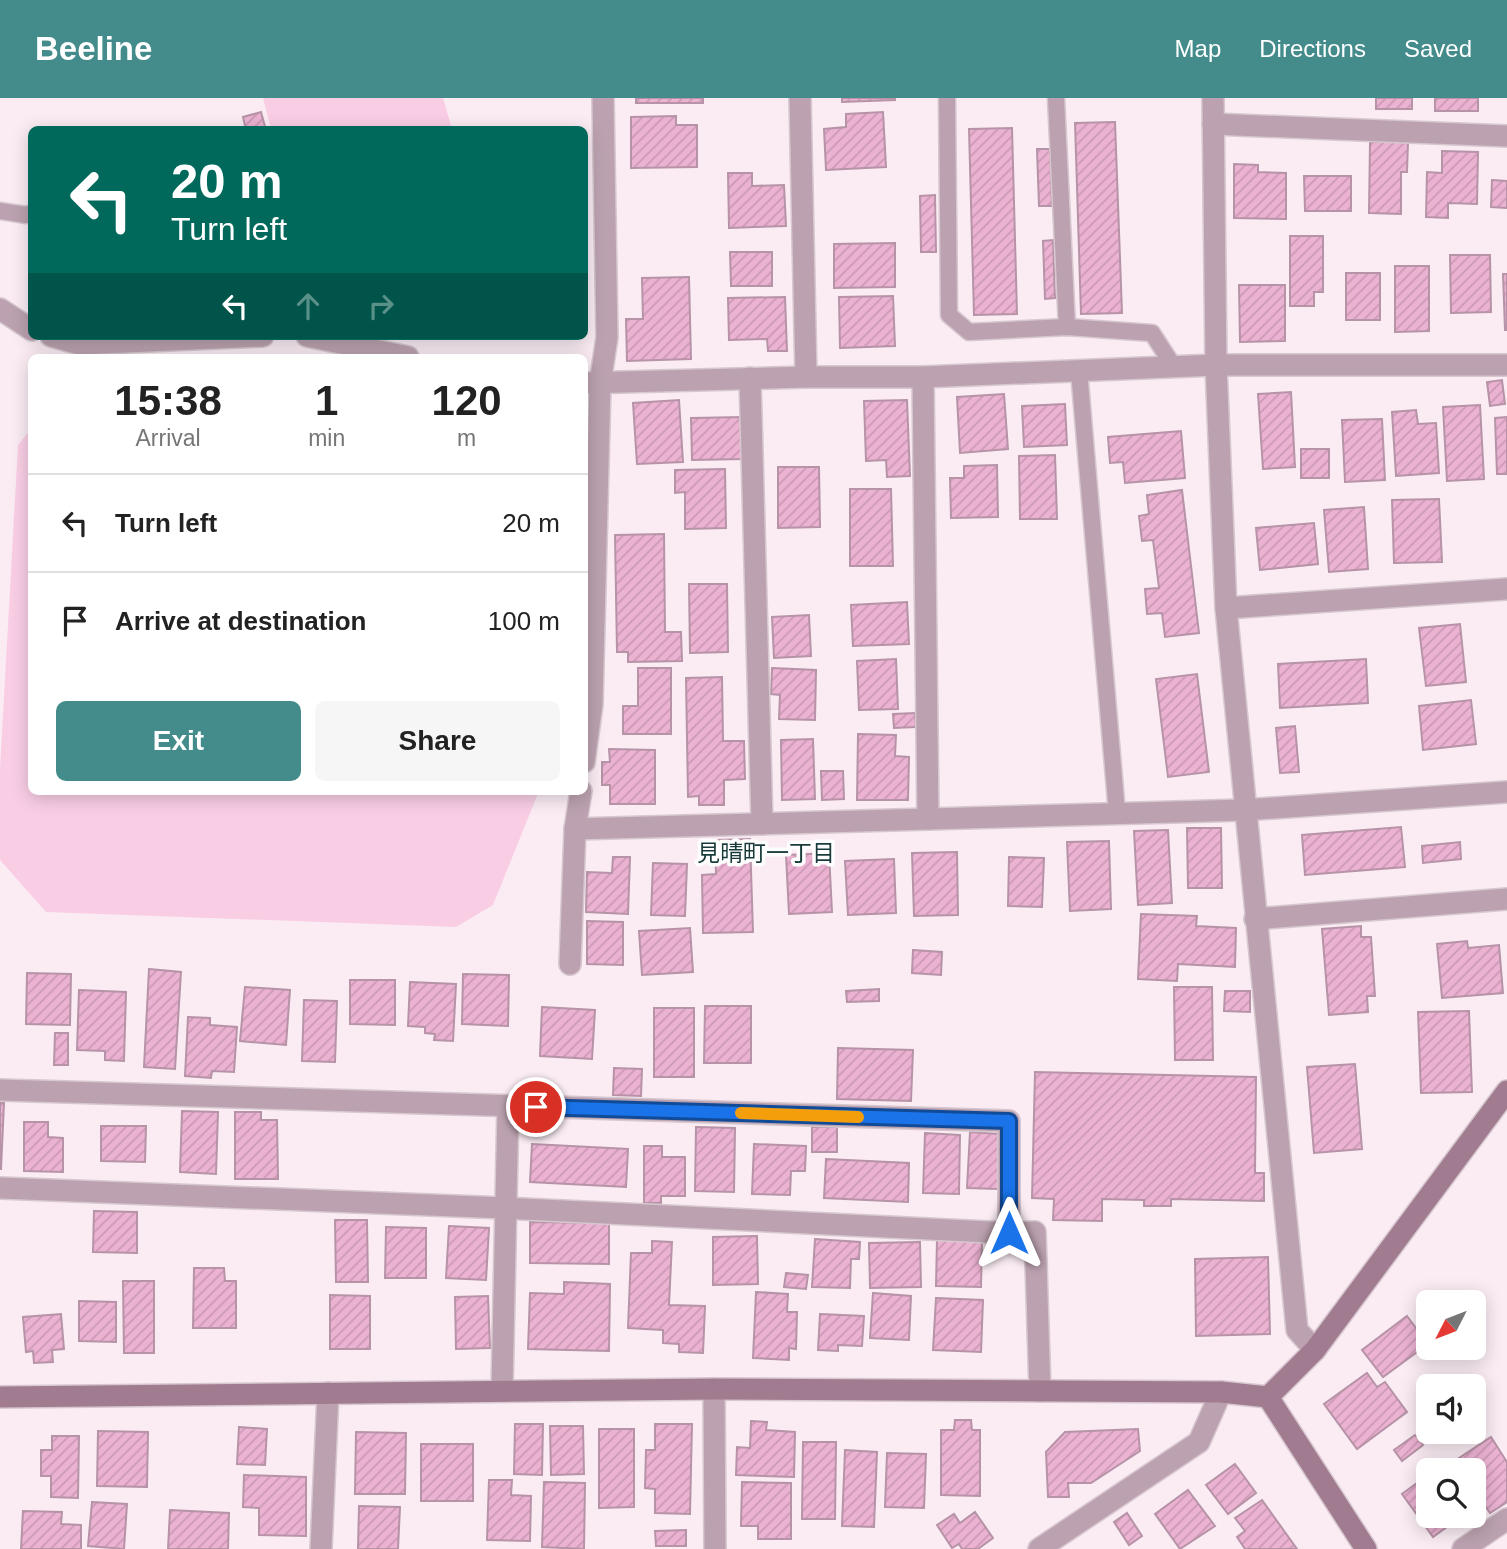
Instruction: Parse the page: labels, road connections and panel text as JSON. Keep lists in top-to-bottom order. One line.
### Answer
{"districts":["見晴町一丁目"],"north":"bottom left","page":{"header":"Beeline","nav":["Map","Directions","Saved"],"turn":["20 m","Turn left"],"eta":["15:38","Arrival","1","min","120","m"],"list":[{"name":"Turn left","value":"20 m"},{"name":"Arrive at destination","value":"100 m"}],"buttons":["Exit","Share"]}}
